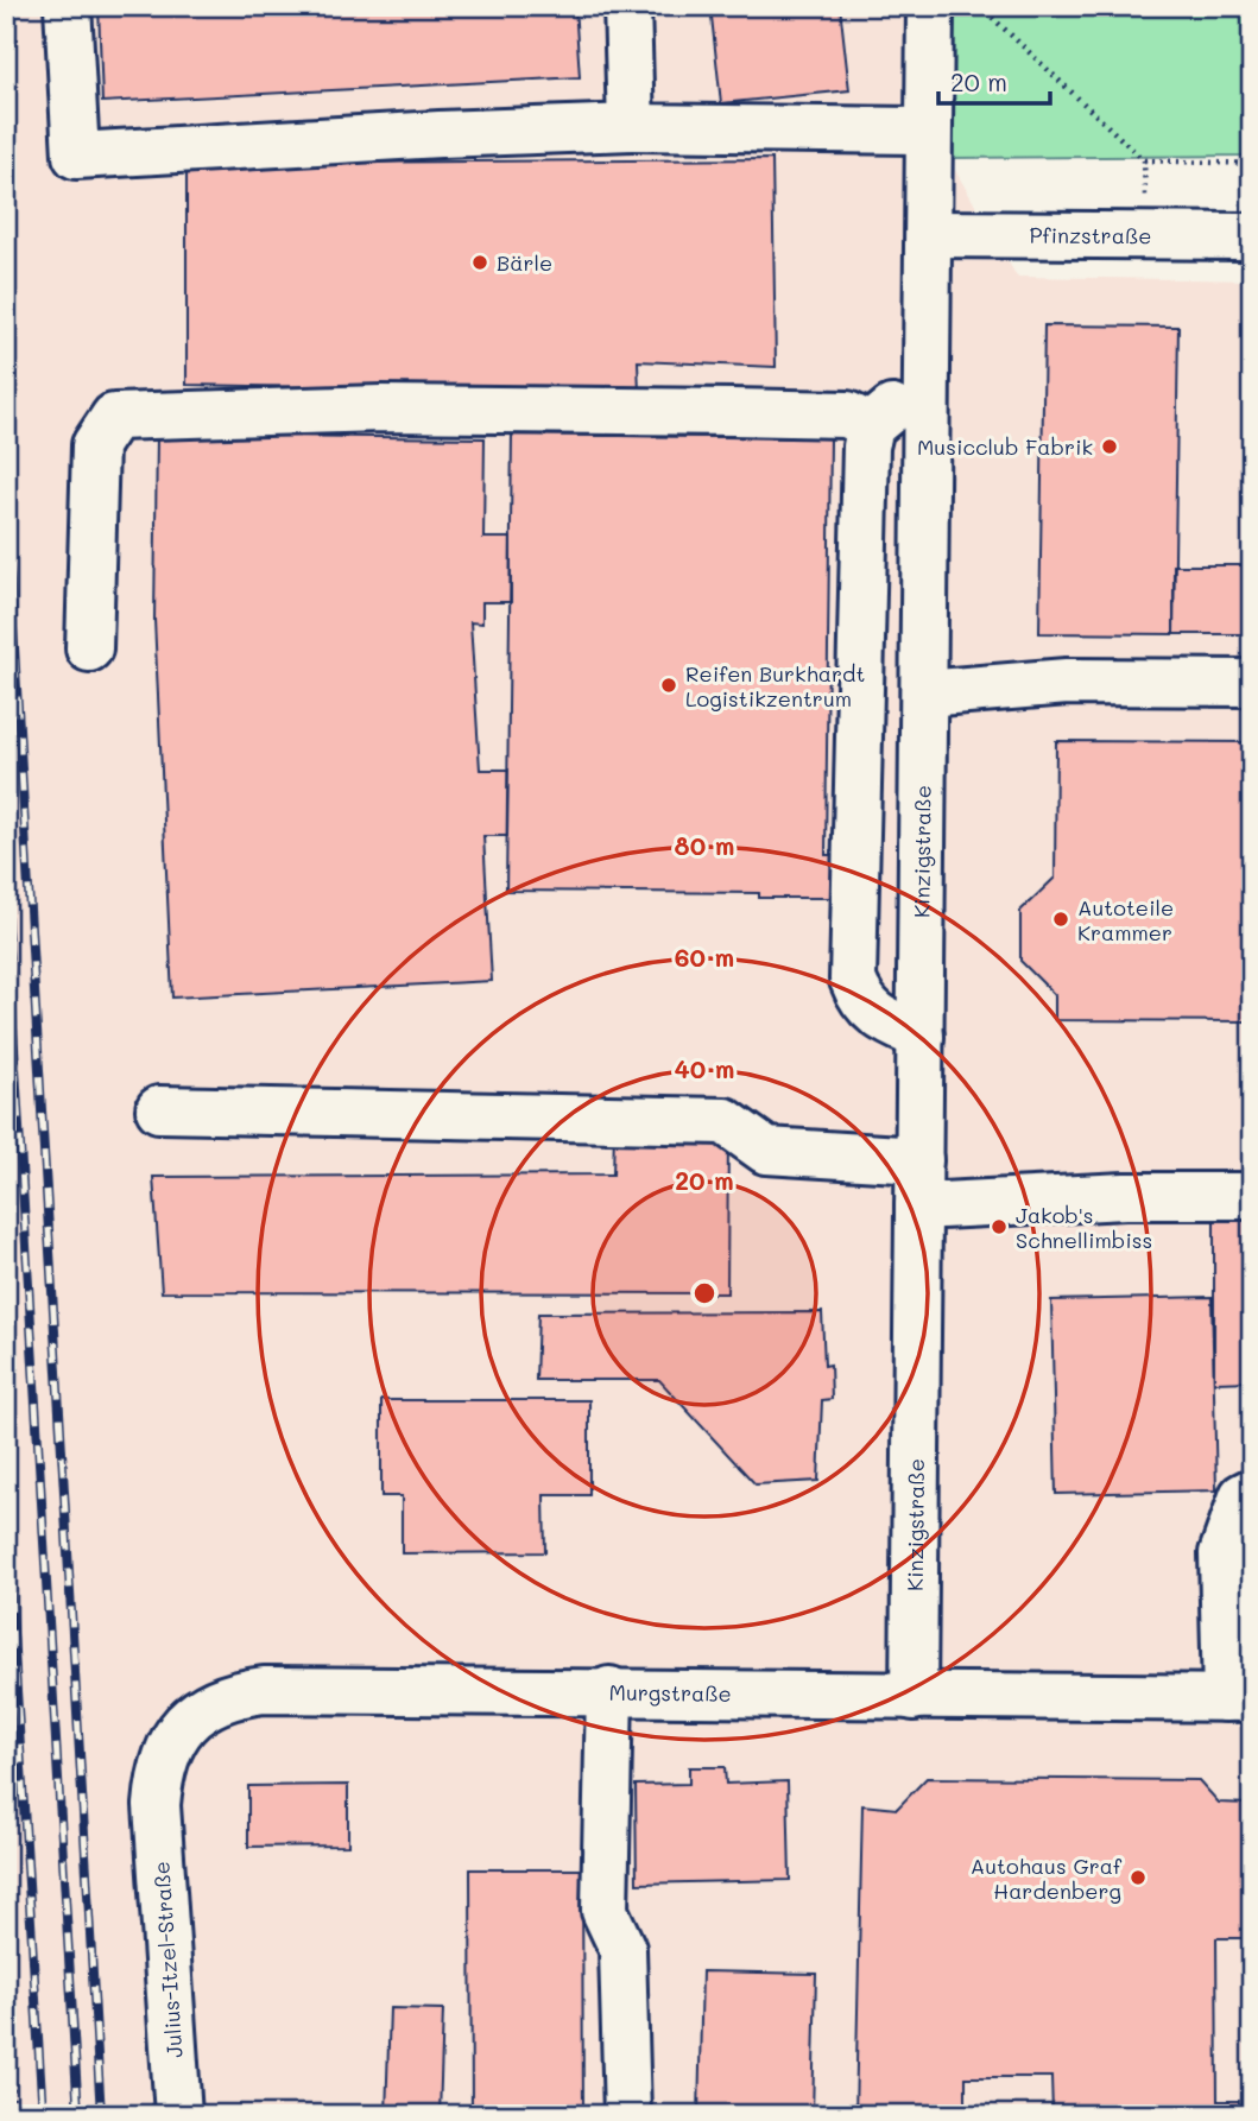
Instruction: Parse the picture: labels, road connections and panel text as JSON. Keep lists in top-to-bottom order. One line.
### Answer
{"streets":{"street":["Pfinzstraße","Kinzigstraße","Murgstraße","Julius-Itzel-Straße"]},"crossings":[["Pfinzstraße","Kinzigstraße"],["Kinzigstraße","Murgstraße"],["Murgstraße","Julius-Itzel-Straße"]],"places":["Bärle","Musicclub Fabrik","Reifen Burkhardt Logistikzentrum","Autoteile Krammer","Jakob's Schnellimbiss","Autohaus Graf Hardenberg"],"scale_bar":"20 m","rings":["80 m","60 m","40 m","20 m"]}
